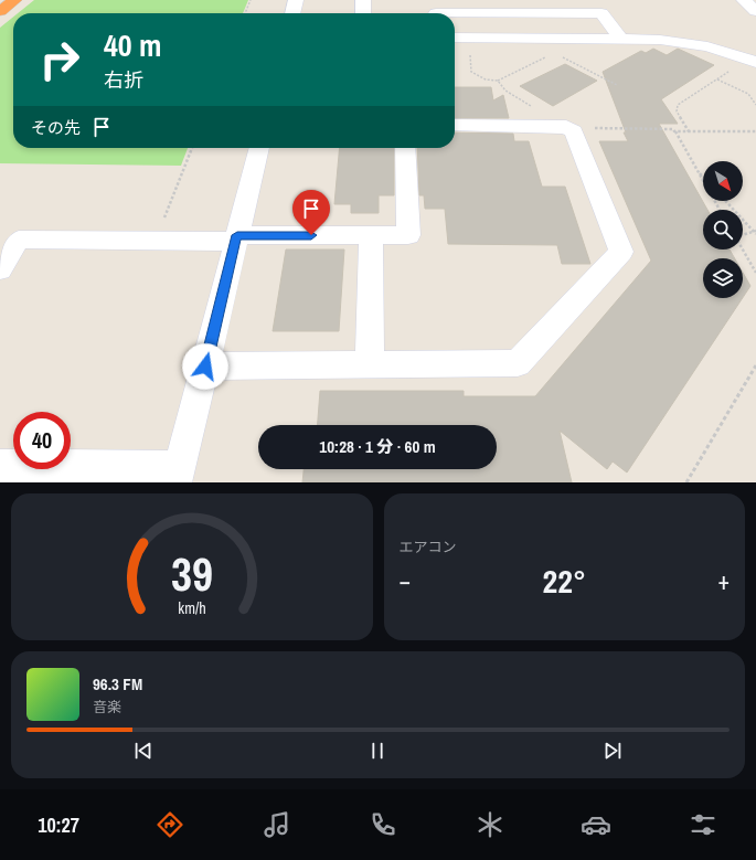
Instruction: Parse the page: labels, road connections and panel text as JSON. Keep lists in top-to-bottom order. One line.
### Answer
{"north":"bottom right","page":{"turn":["40 m","右折"],"then":"その先","limit":"40","trip":"10:28 · 1 分 · 60 m","tile":"エアコン","heat":["−","22°","+"],"song":["96.3 FM","音楽"],"tabs":"10:27","gauge":["39","km/h"]}}
